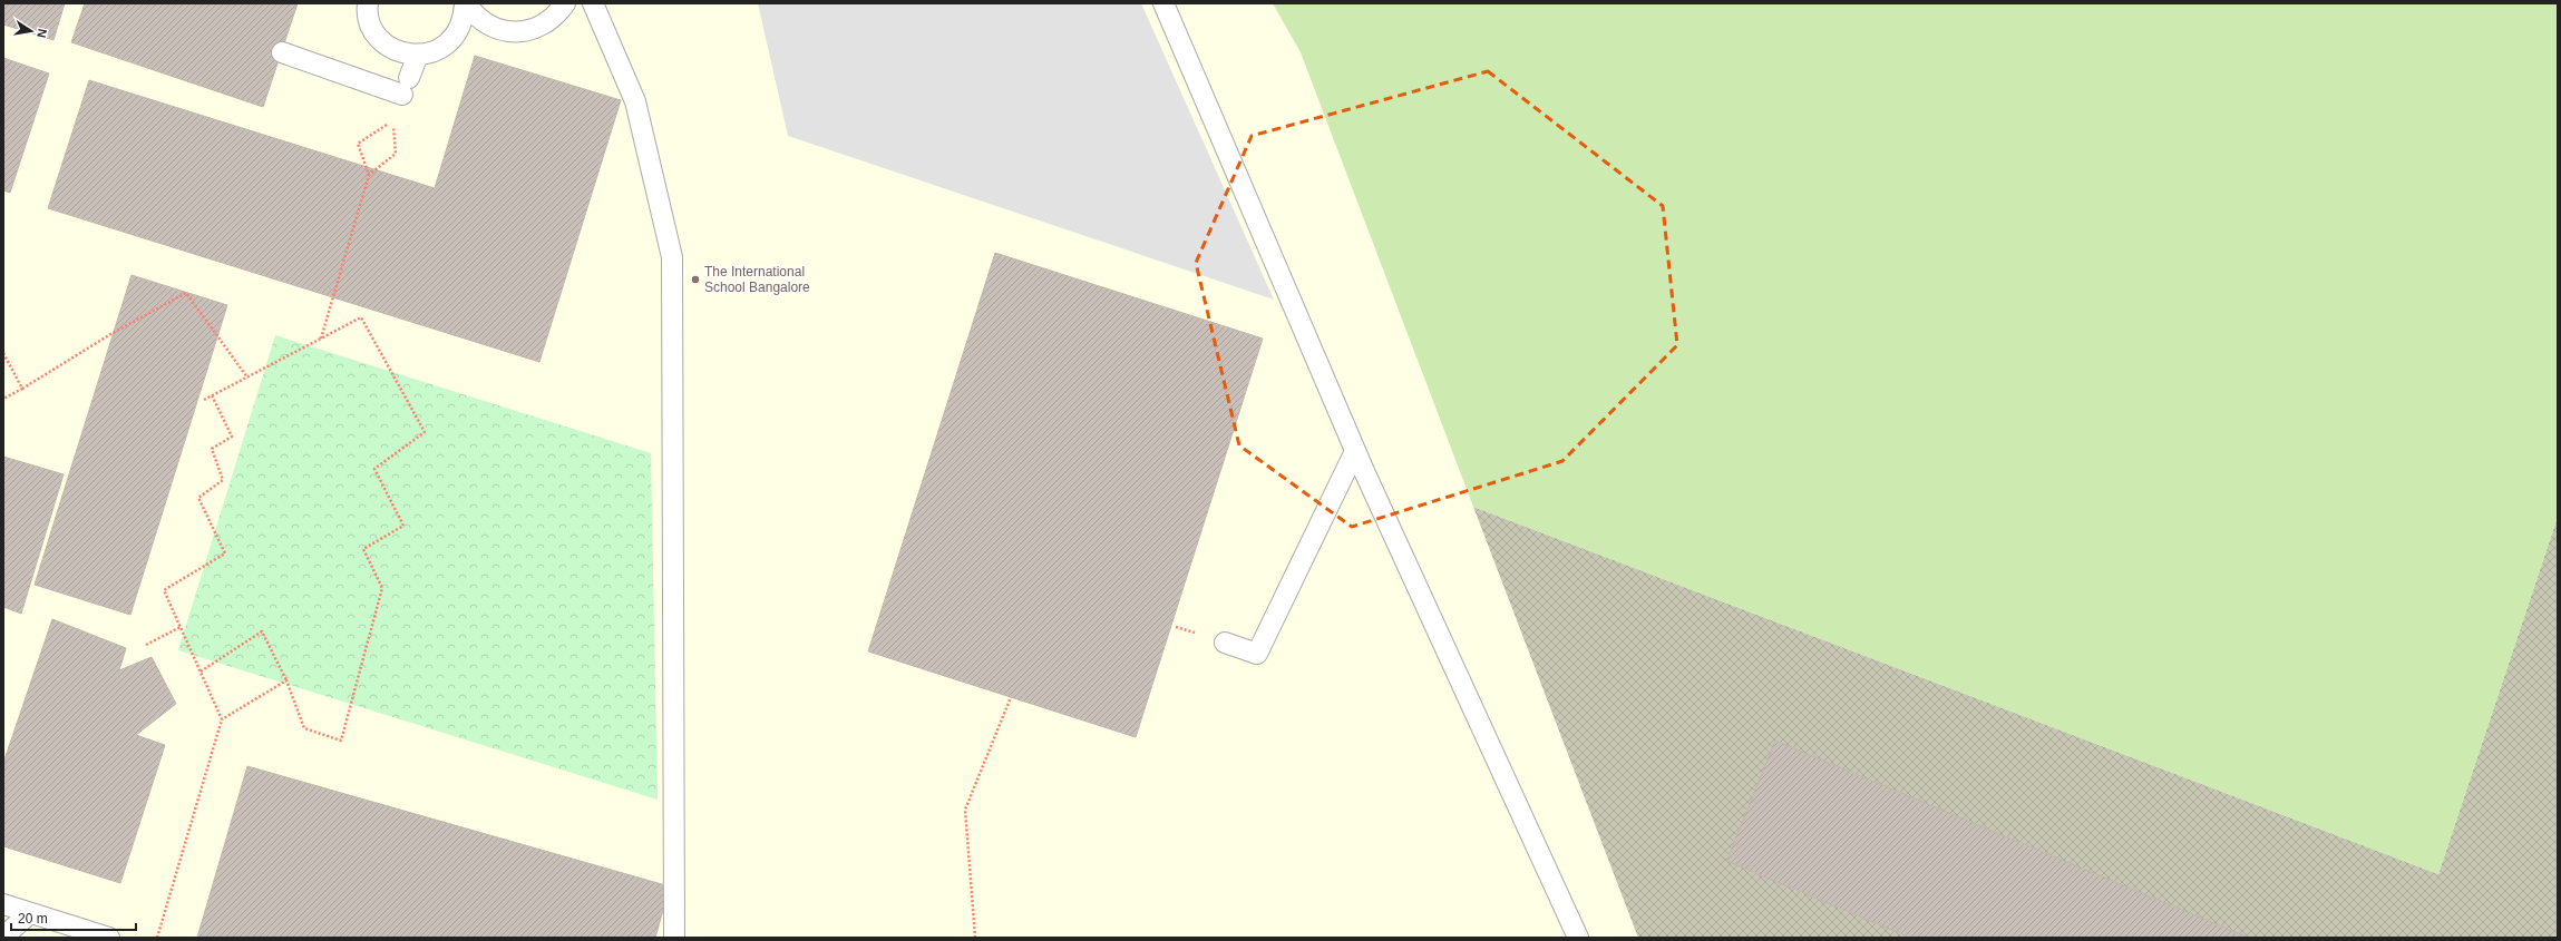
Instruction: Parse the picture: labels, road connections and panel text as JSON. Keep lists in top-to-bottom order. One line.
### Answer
{"places":["The International School Bangalore"],"scale_bar":"20 m","north":"right"}
